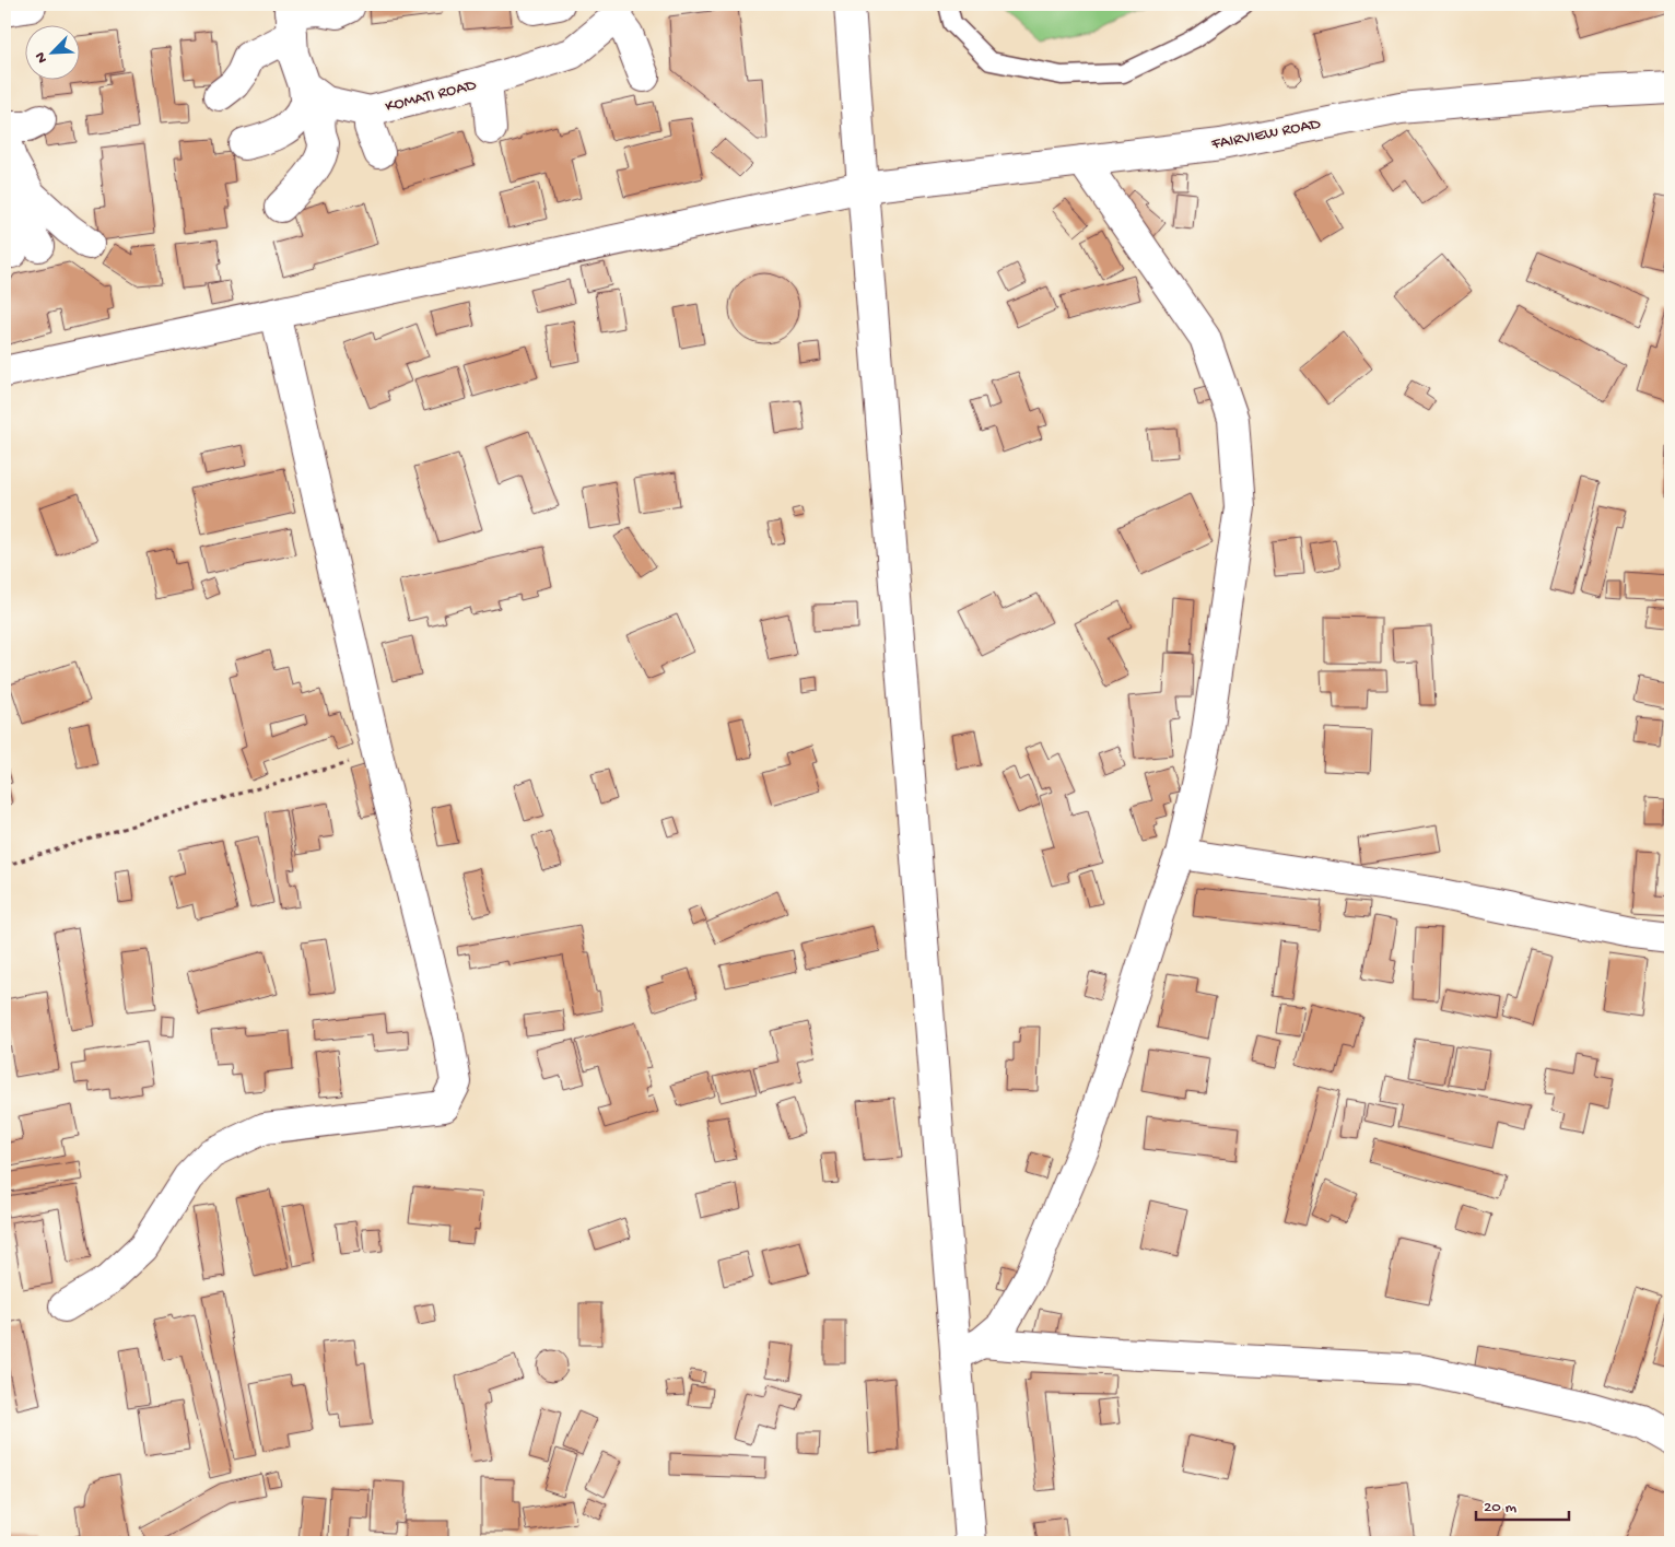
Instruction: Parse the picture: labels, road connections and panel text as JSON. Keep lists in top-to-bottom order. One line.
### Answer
{"streets":{"street":["KOMATI ROAD","FAIRVIEW ROAD"]},"scale_bar":"20 m","north":"bottom left"}
